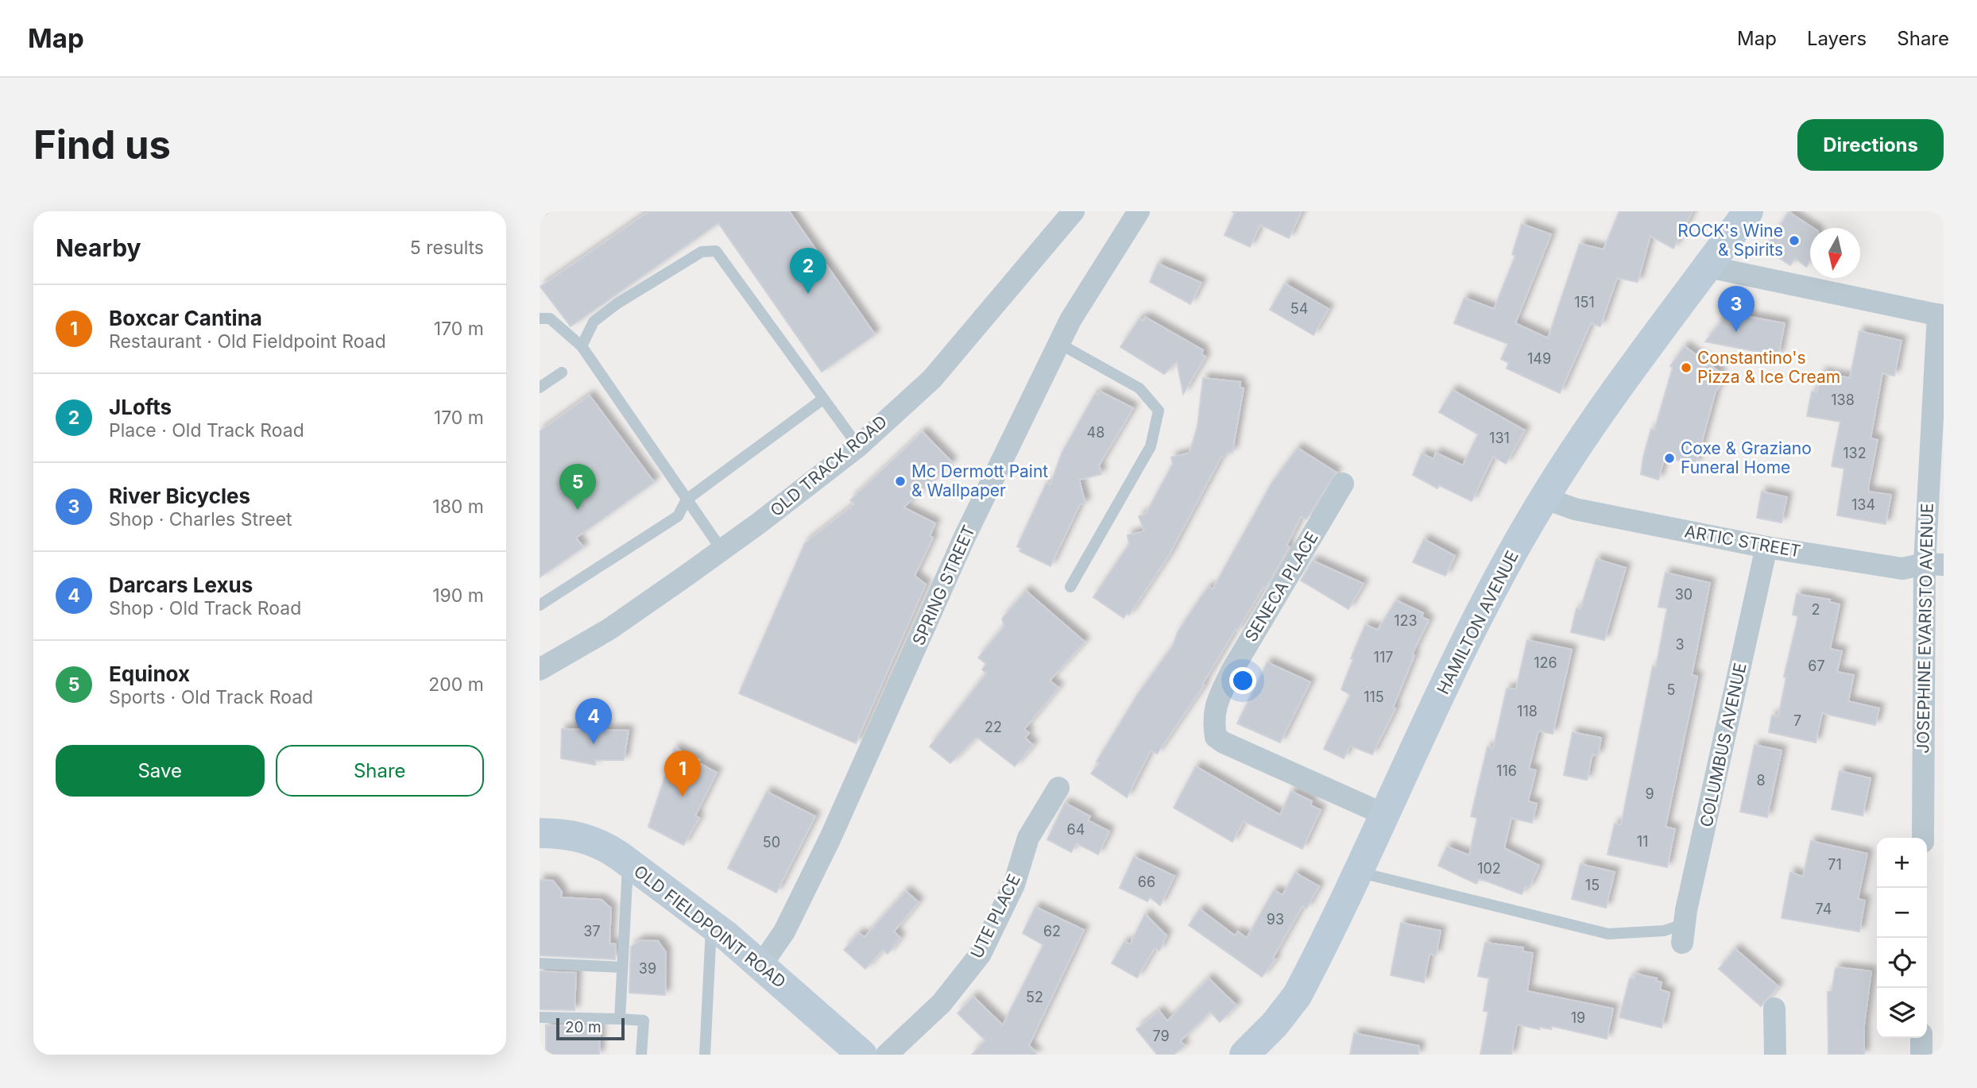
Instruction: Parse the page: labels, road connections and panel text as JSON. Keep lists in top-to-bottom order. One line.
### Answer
{"streets":{"main road":["HAMILTON AVENUE","OLD FIELDPOINT ROAD"],"street":["OLD TRACK ROAD","ARTIC STREET","SPRING STREET","SENECA PLACE","JOSEPHINE EVARISTO AVENUE","COLUMBUS AVENUE","UTE PLACE"]},"crossings":[["ARTIC STREET","HAMILTON AVENUE"],["ARTIC STREET","JOSEPHINE EVARISTO AVENUE"],["ARTIC STREET","COLUMBUS AVENUE"],["SPRING STREET","OLD FIELDPOINT ROAD"],["SENECA PLACE","HAMILTON AVENUE"]],"places":["ROCK's Wine & Spirits","Constantino's Pizza & Ice Cream","Coxe & Graziano Funeral Home","Mc Dermott Paint & Wallpaper"],"house_numbers":["151","54","149","138","48","131","132","134","30","2","123","3","117","126","67","5","115","118","7","22","116","8","9","64","11","50","71","102","66","15","74","93","37","62","39","52","19","79"],"scale_bar":"20 m","north":"bottom","page":{"header":"Map","nav":["Map","Layers","Share"],"buttons":["Directions",["Save","Share"]],"title":"Find us","heading":["Nearby","5 results"],"pins":["2","3","5","4","1"],"list":[{"mark":"1","name":"Boxcar Cantina","note":"Restaurant · Old Fieldpoint Road","value":"170 m"},{"mark":"2","name":"JLofts","note":"Place · Old Track Road","value":"170 m"},{"mark":"3","name":"River Bicycles","note":"Shop · Charles Street","value":"180 m"},{"mark":"4","name":"Darcars Lexus","note":"Shop · Old Track Road","value":"190 m"},{"mark":"5","name":"Equinox","note":"Sports · Old Track Road","value":"200 m"}],"map_buttons":["+","−"],"scale":"20 m"}}
